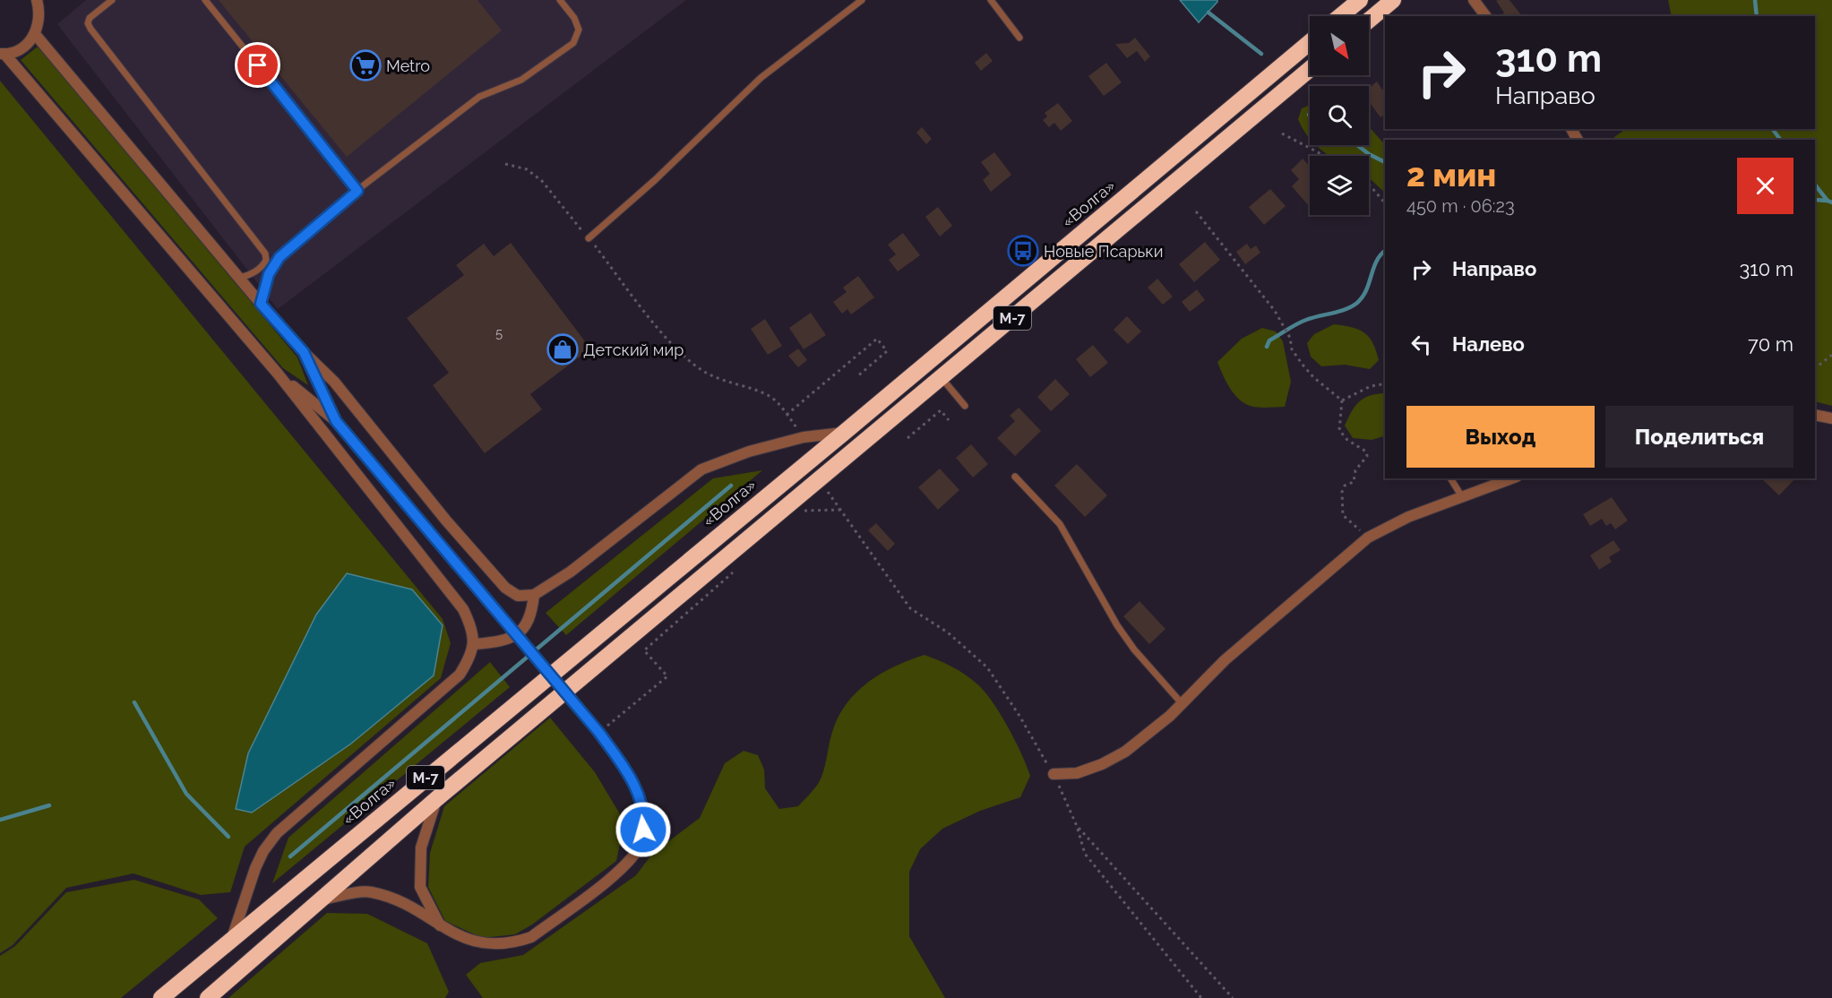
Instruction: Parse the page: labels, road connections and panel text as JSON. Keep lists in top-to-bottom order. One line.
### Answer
{"streets":{"highway":["«Волга»","М-7"]},"places":{"supermarket":["Metro"],"bus stop":["Новые Псарьки"],"shop":["Детский мир"]},"house_numbers":["5"],"north":"bottom right","page":{"turn":["310 m","Направо"],"heading":["2 мин","450 m · 06:23"],"list":[{"name":"Направо","value":"310 m"},{"name":"Налево","value":"70 m"}],"buttons":["Выход","Поделиться"]}}
